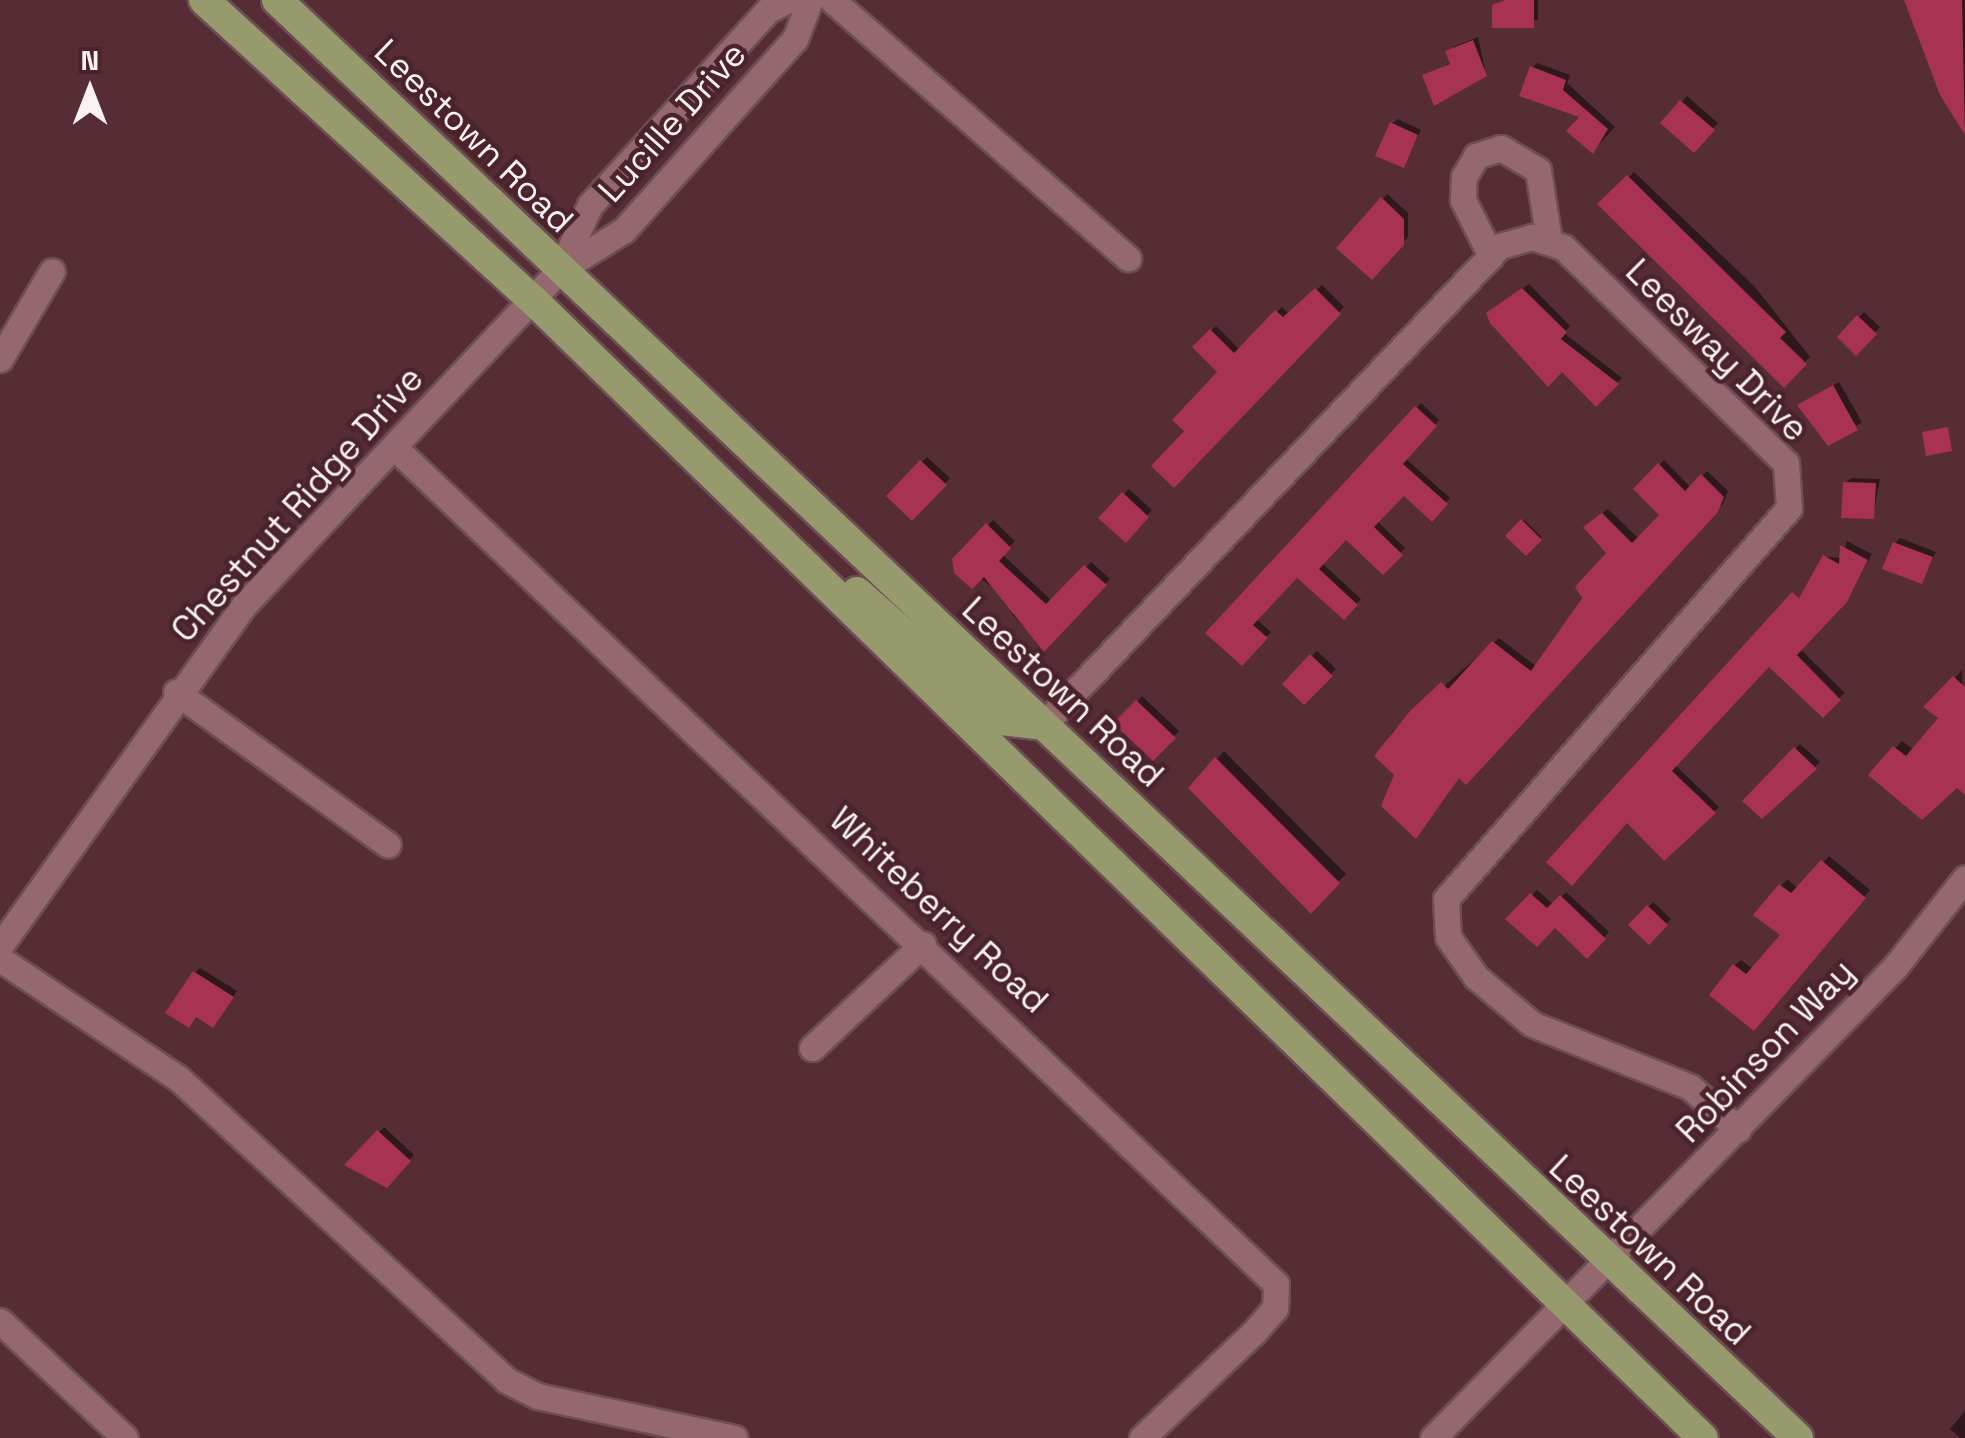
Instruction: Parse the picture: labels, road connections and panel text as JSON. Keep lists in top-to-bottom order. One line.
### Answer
{"streets":{"main road":["Leestown Road"],"street":["Lucille Drive","Leesway Drive","Chestnut Ridge Drive","Whiteberry Road","Robinson Way"]},"crossings":[["Lucille Drive","Leestown Road"],["Lucille Drive","Chestnut Ridge Drive"],["Leestown Road","Chestnut Ridge Drive"],["Leestown Road","Robinson Way"],["Leesway Drive","Robinson Way"],["Chestnut Ridge Drive","Whiteberry Road"]],"north":"top"}
